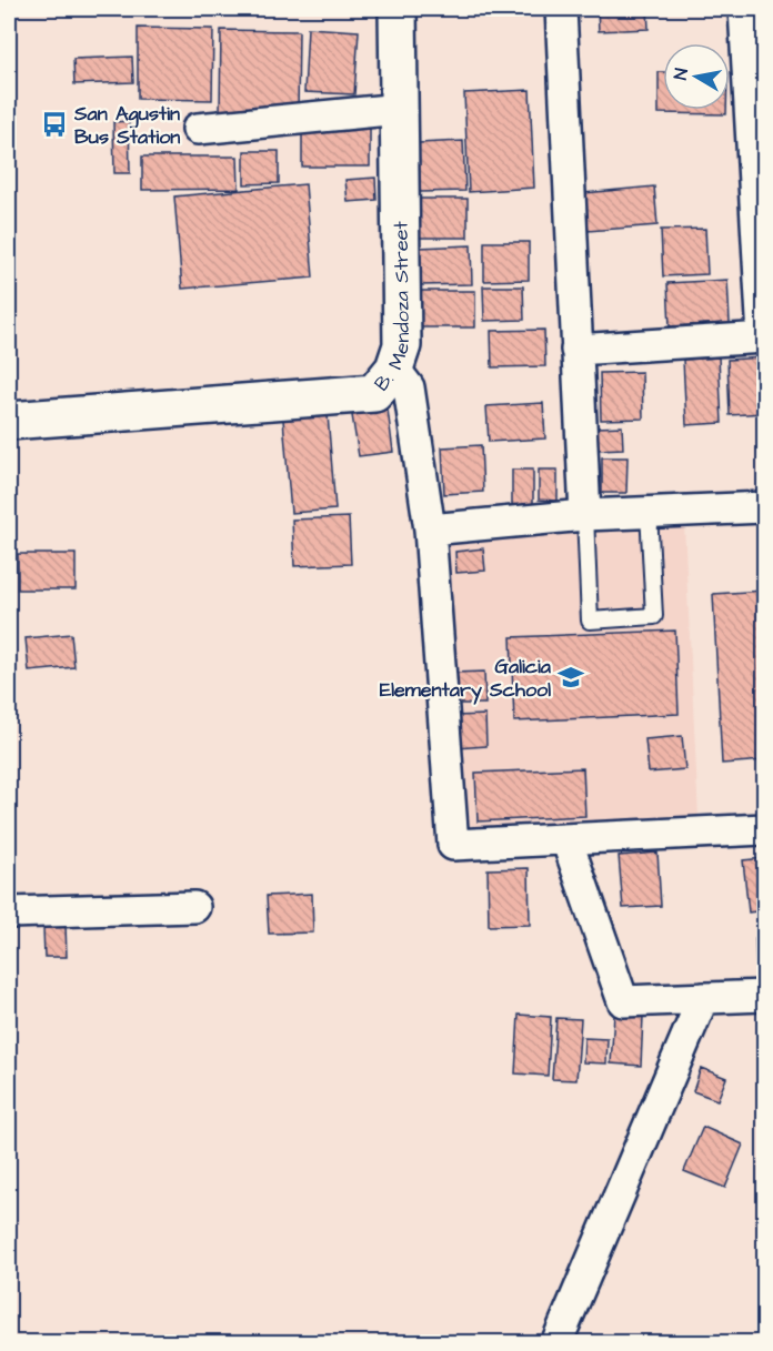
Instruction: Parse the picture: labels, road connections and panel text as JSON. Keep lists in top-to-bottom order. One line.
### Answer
{"streets":{"street":["B. Mendoza Street"]},"places":{"bus stop":["San Agustin Bus Station"],"school or university":["Galicia Elementary School"]},"north":"left"}
